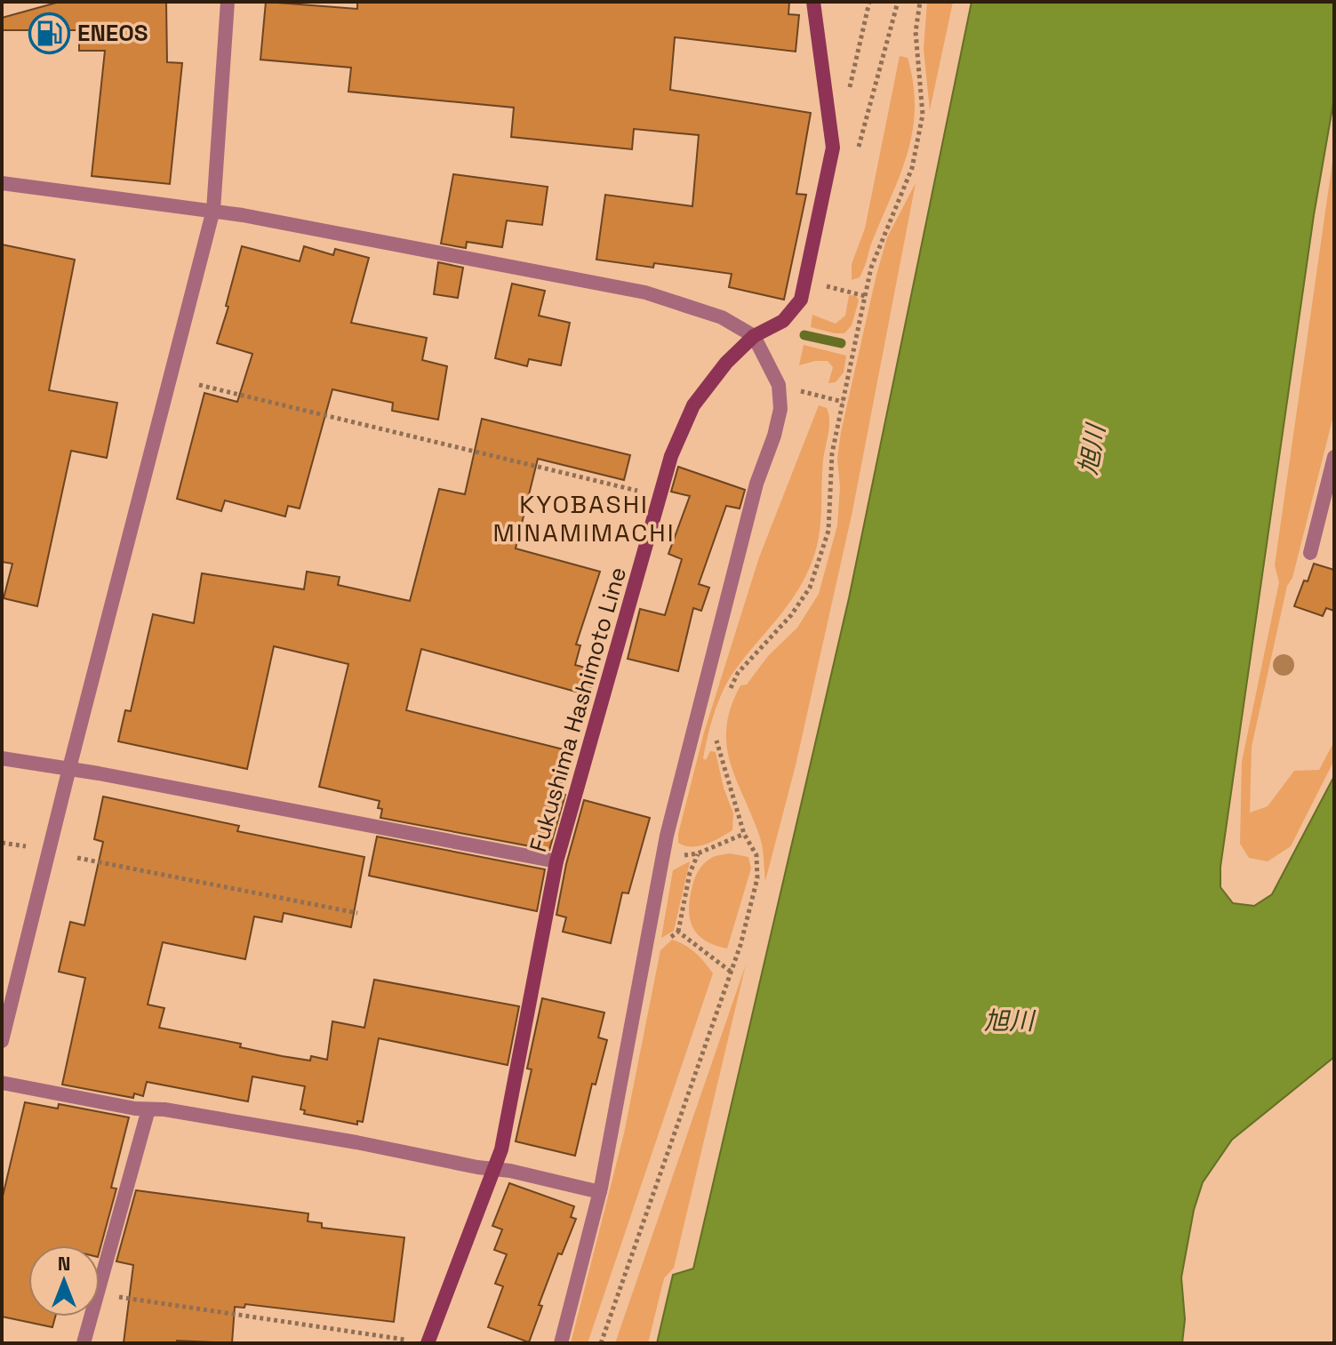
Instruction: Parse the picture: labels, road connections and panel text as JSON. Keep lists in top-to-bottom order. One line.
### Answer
{"streets":{"main road":["Fukushima Hashimoto Line"]},"districts":["KYOBASHI MINAMIMACHI"],"water":["旭川"],"places":{"fuel station":["ENEOS"]},"north":"top"}
